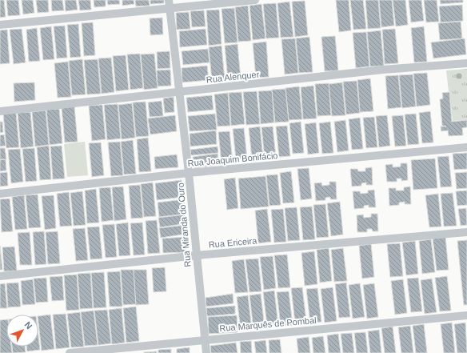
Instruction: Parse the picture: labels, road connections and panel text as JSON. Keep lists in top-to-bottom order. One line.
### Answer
{"streets":{"street":["Rua Alenquer","Rua Joaquim Bonifácio","Rua Miranda do Ouro","Rua Ericeira","Rua Marquês de Pombal"]},"crossings":[["Rua Alenquer","Rua Miranda do Ouro"],["Rua Joaquim Bonifácio","Rua Miranda do Ouro"],["Rua Miranda do Ouro","Rua Ericeira"],["Rua Miranda do Ouro","Rua Marquês de Pombal"]],"north":"top right"}
